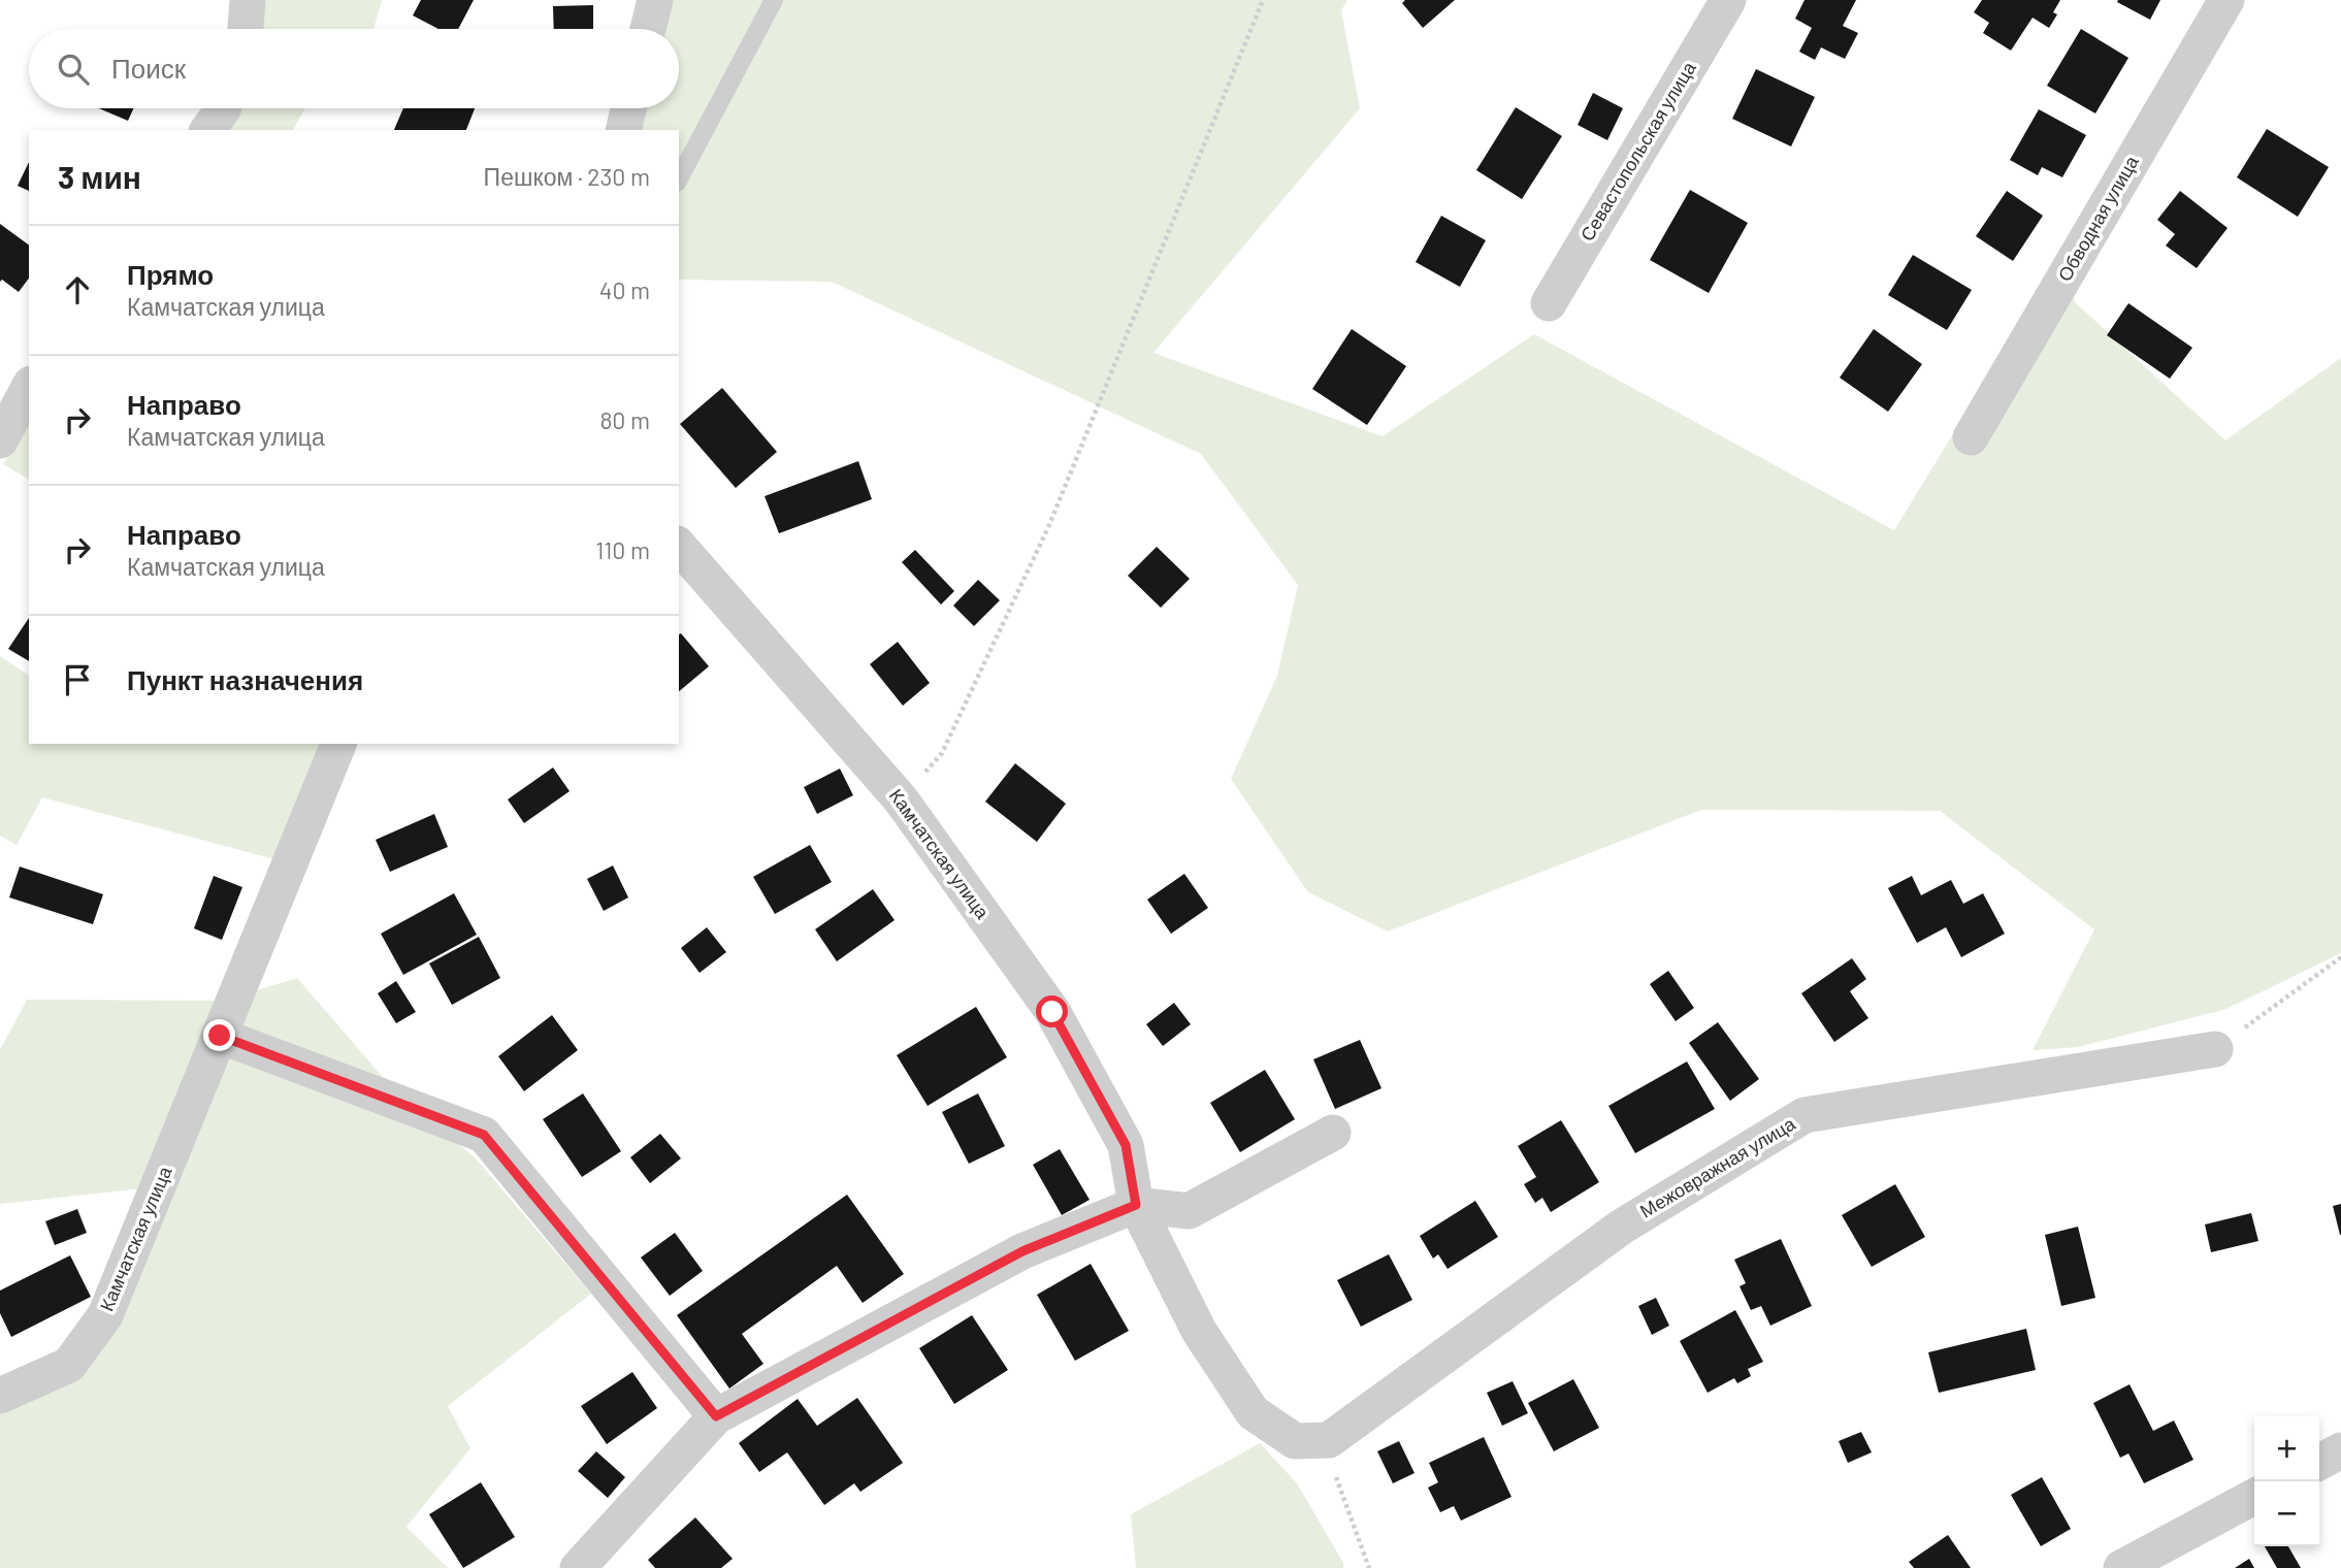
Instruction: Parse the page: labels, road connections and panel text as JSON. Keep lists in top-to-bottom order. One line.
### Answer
{"streets":{"street":["Севастопольская улица","Обводная улица","Камчатская улица","Межовражная улица"]},"crossings":[["Камчатская улица","Межовражная улица"]],"page":{"search":"Поиск","heading":["3 мин","Пешком · 230 m"],"list":[["Прямо","Камчатская улица","40 m"],["Направо","Камчатская улица","80 m"],["Направо","Камчатская улица","110 m"],"Пункт назначения"],"map_buttons":["+","−"]}}
